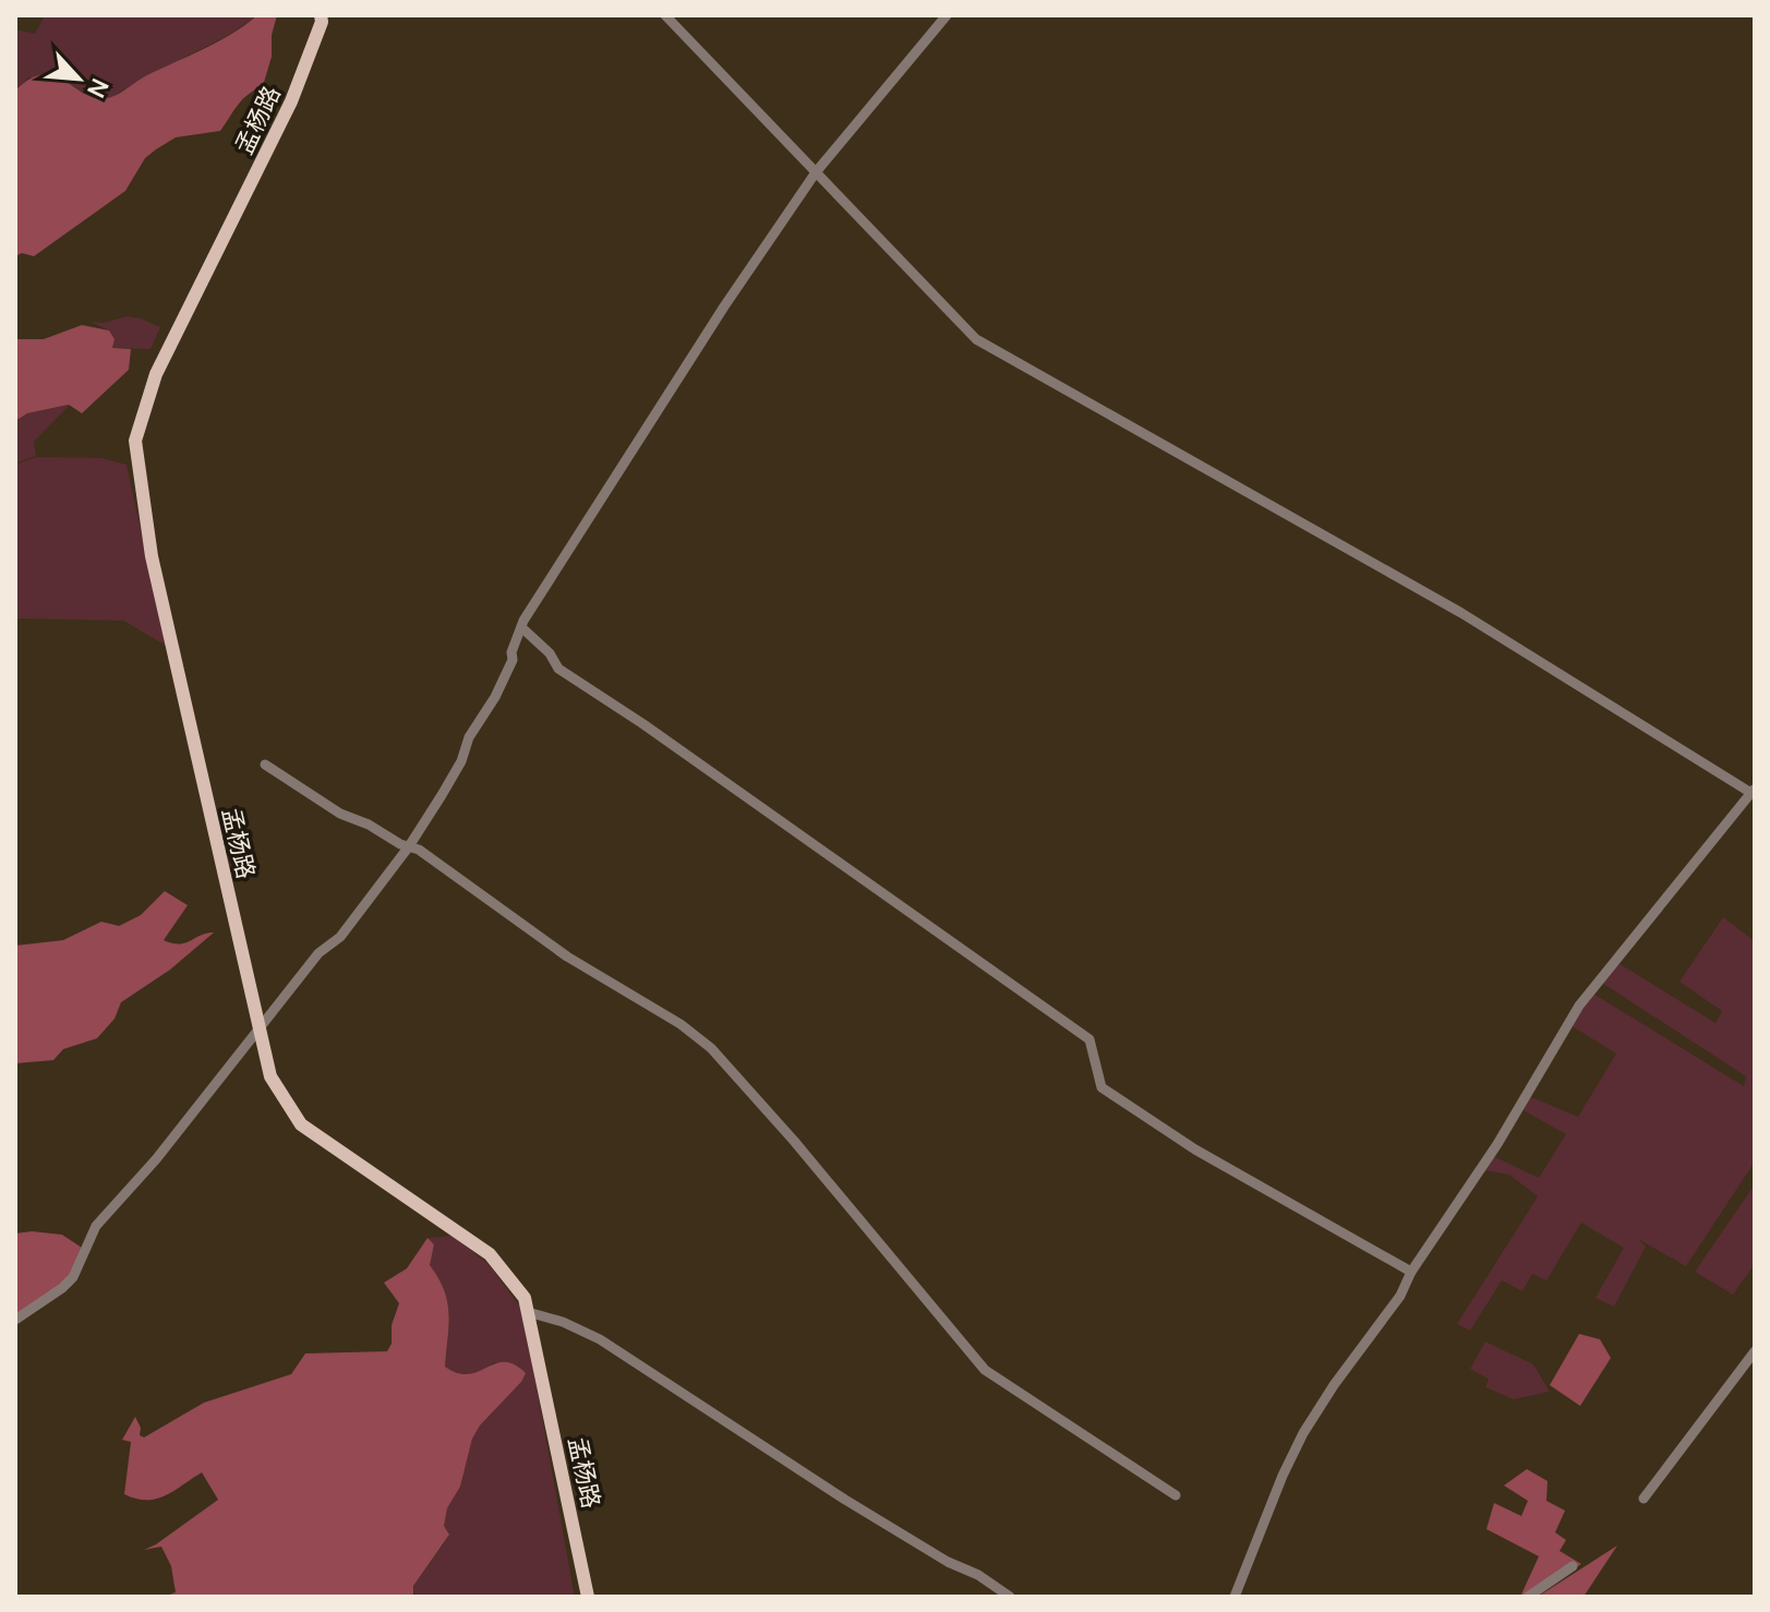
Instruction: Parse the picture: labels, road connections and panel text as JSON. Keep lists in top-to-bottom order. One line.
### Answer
{"streets":{"main road":["孟杨路"]},"north":"bottom right"}
